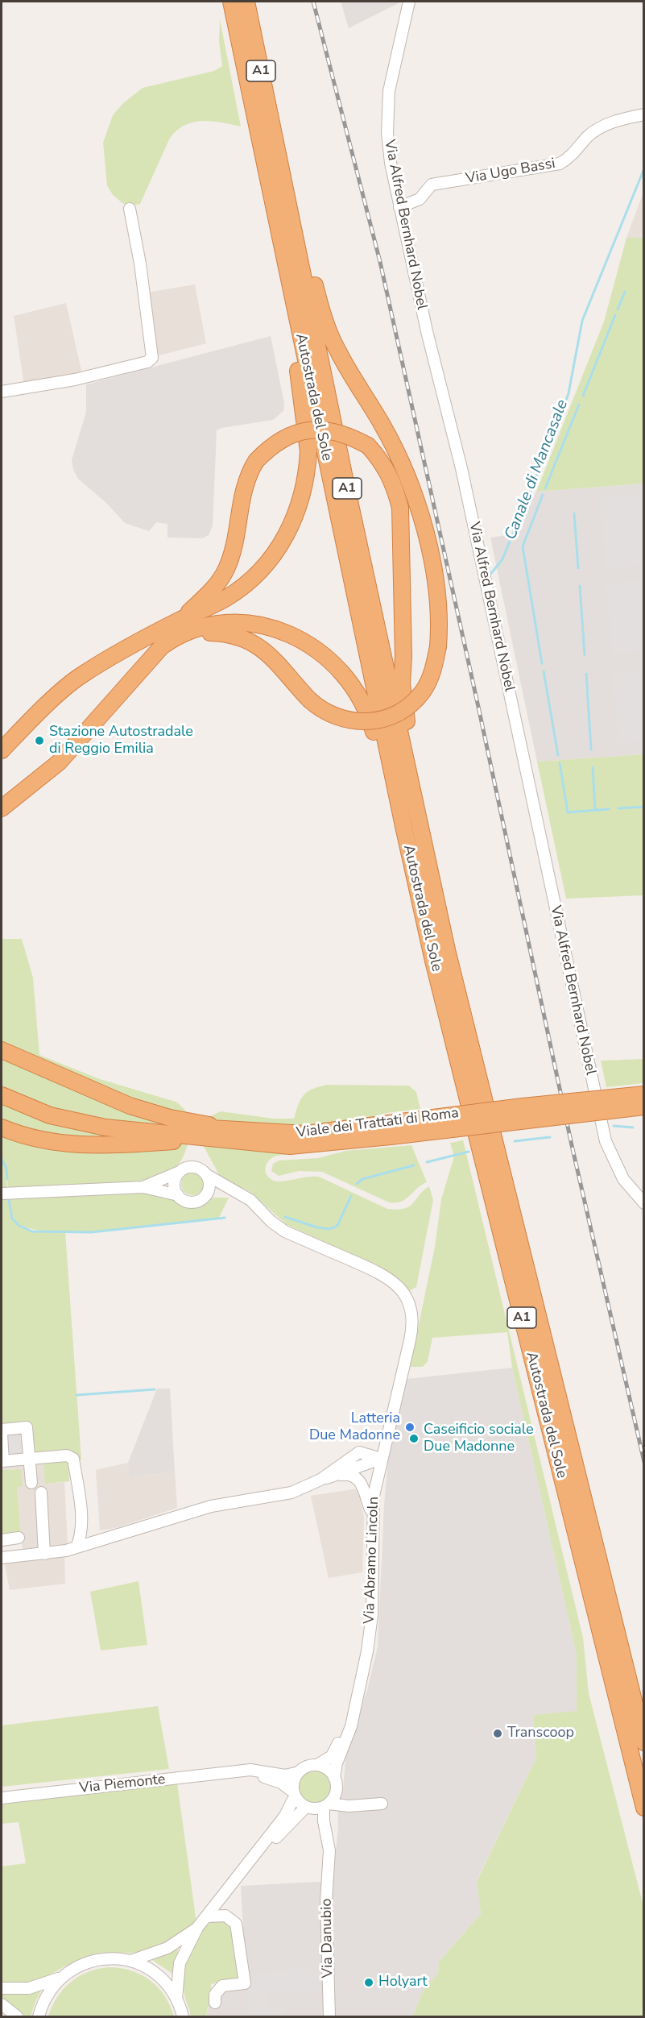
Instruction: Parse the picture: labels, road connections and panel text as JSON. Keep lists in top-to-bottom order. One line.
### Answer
{"streets":{"highway":["A1","Autostrada del Sole","Viale dei Trattati di Roma"],"street":["Via Ugo Bassi","Via Alfred Bernhard Nobel","Via Abramo Lincoln","Via Piemonte","Via Danubio"]},"crossings":[["Via Ugo Bassi","Via Alfred Bernhard Nobel"],["Via Abramo Lincoln","Via Piemonte"],["Via Abramo Lincoln","Via Danubio"],["Via Piemonte","Via Danubio"]],"water":["Canale di Mancasale"],"places":["Stazione Autostradale di Reggio Emilia","Latteria Due Madonne","Caseificio sociale Due Madonne","Transcoop","Holyart"]}
